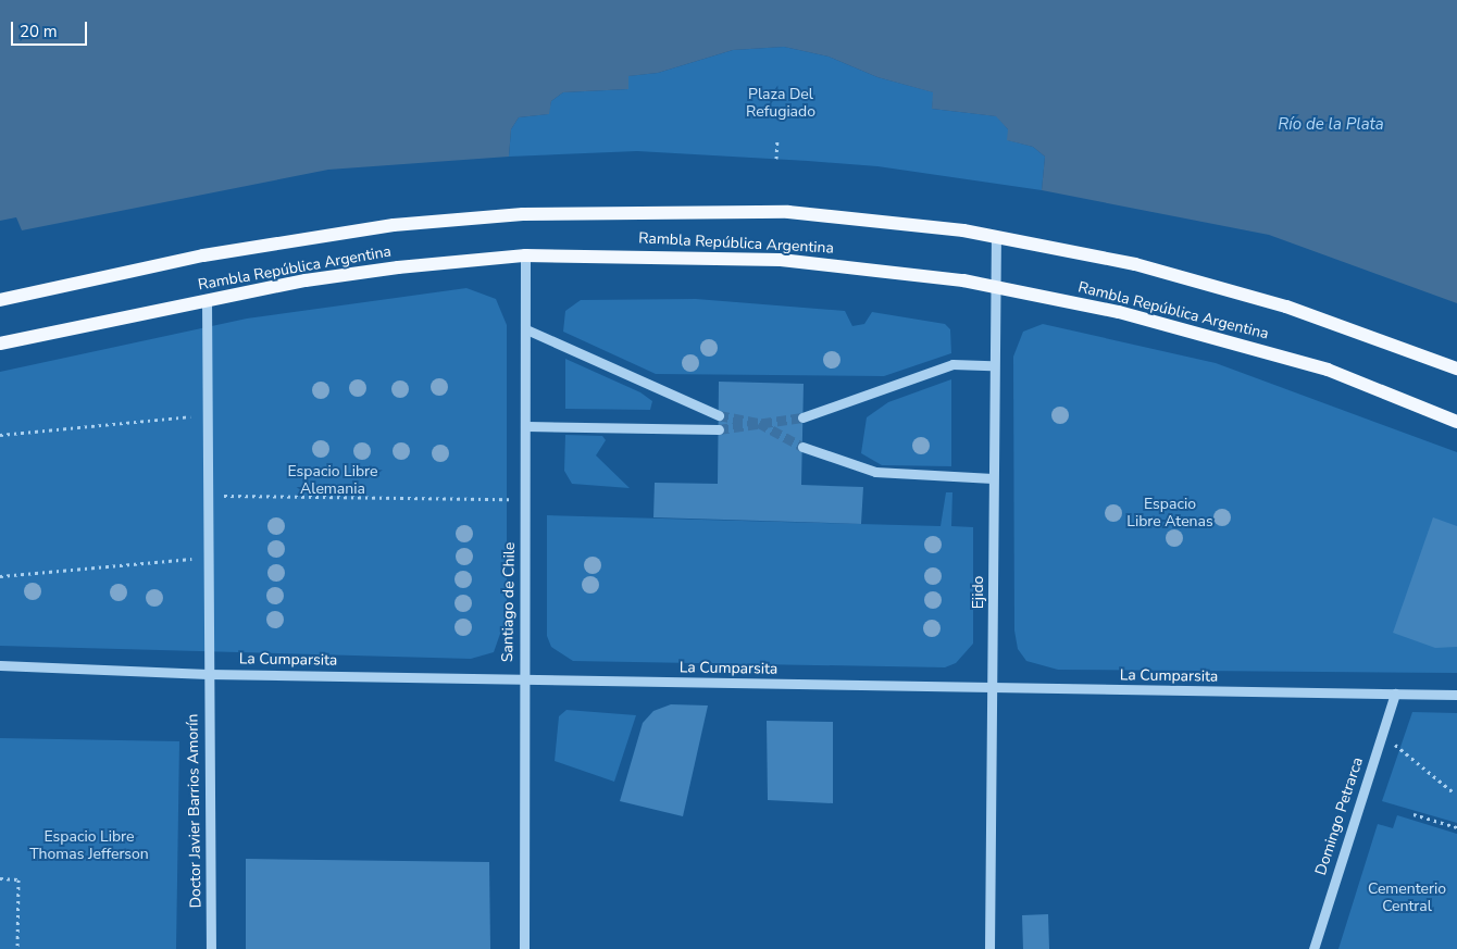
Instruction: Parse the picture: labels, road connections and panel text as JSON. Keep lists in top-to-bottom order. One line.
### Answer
{"streets":{"main road":["Rambla República Argentina"],"street":["Ejido","Santiago de Chile","La Cumparsita","Doctor Javier Barrios Amorín","Domingo Petrarca"]},"crossings":[["Rambla República Argentina","Ejido"],["Rambla República Argentina","Santiago de Chile"],["Rambla República Argentina","Doctor Javier Barrios Amorín"],["Ejido","La Cumparsita"],["Santiago de Chile","La Cumparsita"],["La Cumparsita","Doctor Javier Barrios Amorín"],["La Cumparsita","Domingo Petrarca"]],"water":["Río de la Plata"],"parks":["Plaza Del Refugiado","Espacio Libre Alemania","Espacio Libre Atenas","Espacio Libre Thomas Jefferson","Cementerio Central"],"scale_bar":"20 m"}
